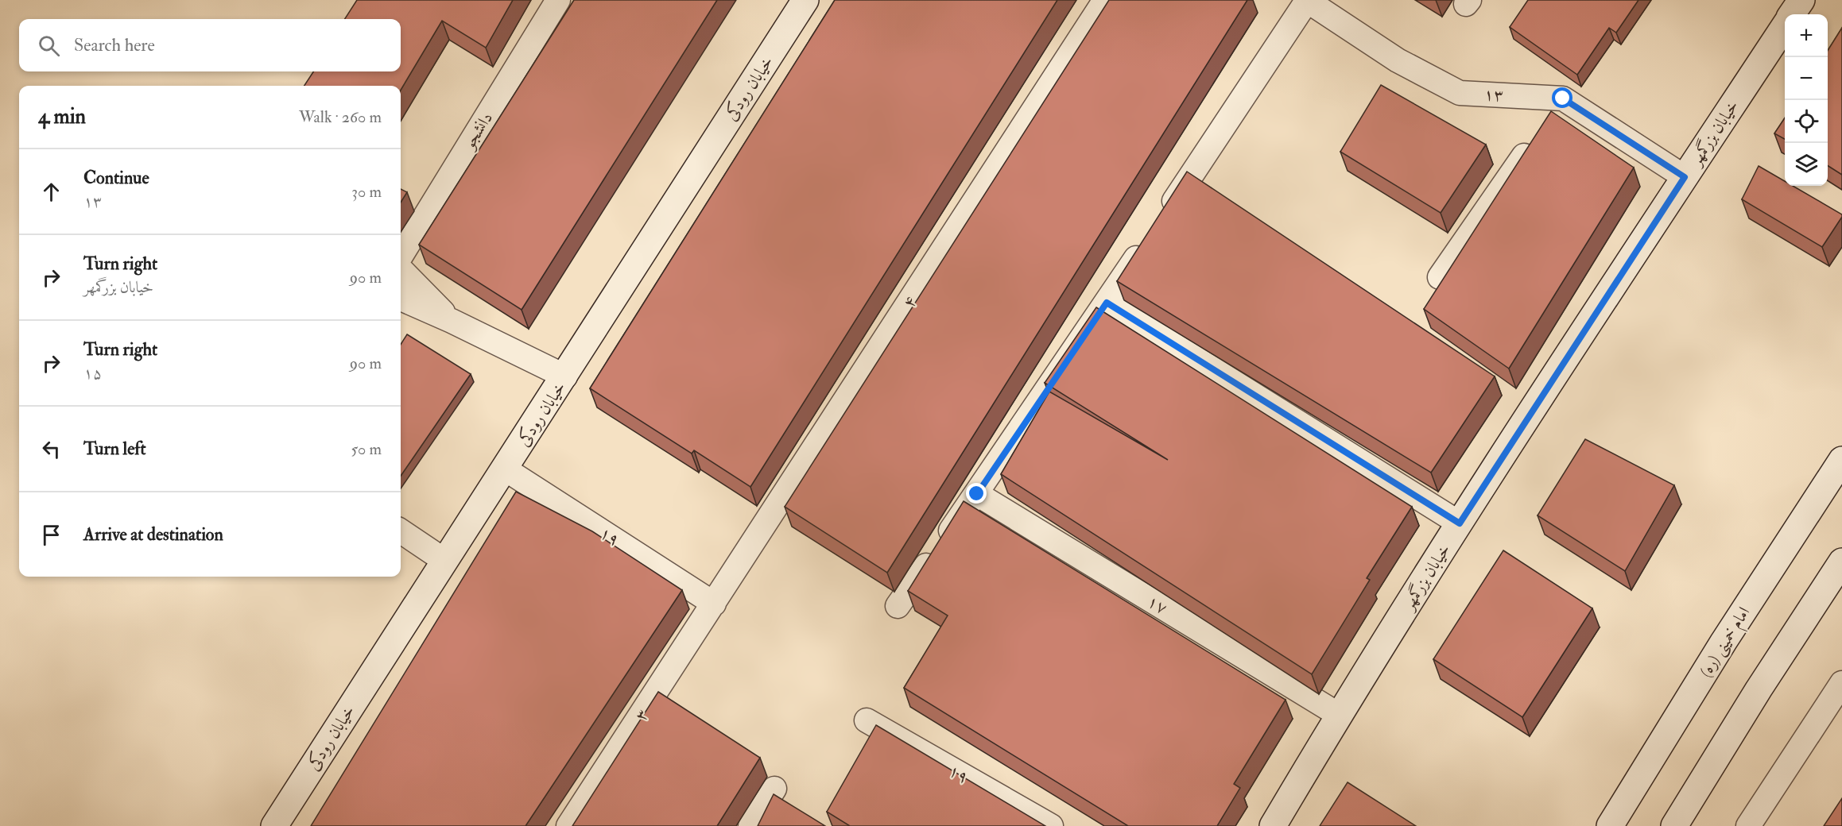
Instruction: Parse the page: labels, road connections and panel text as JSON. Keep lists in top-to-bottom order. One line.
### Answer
{"streets":{"main road":["خیابان رودکی","خیابان بزرگمهر","امام خمینی (ره)"],"street":["۱۳","دانشجو","۴","۱۹","۱۷","۳"]},"crossings":[["خیابان رودکی","۱۹"],["۱۳","خیابان بزرگمهر"],["خیابان بزرگمهر","۱۷"],["۴","۱۹"],["۴","۳"],["۱۹","۳"]],"page":{"map_buttons":["+","−"],"search":"Search here","heading":["4 min","Walk · 260 m"],"list":[["Continue","۱۳","30 m"],["Turn right","خیابان بزرگمهر","90 m"],["Turn right","۱۵","90 m"],["Turn left","50 m"],"Arrive at destination"]}}
